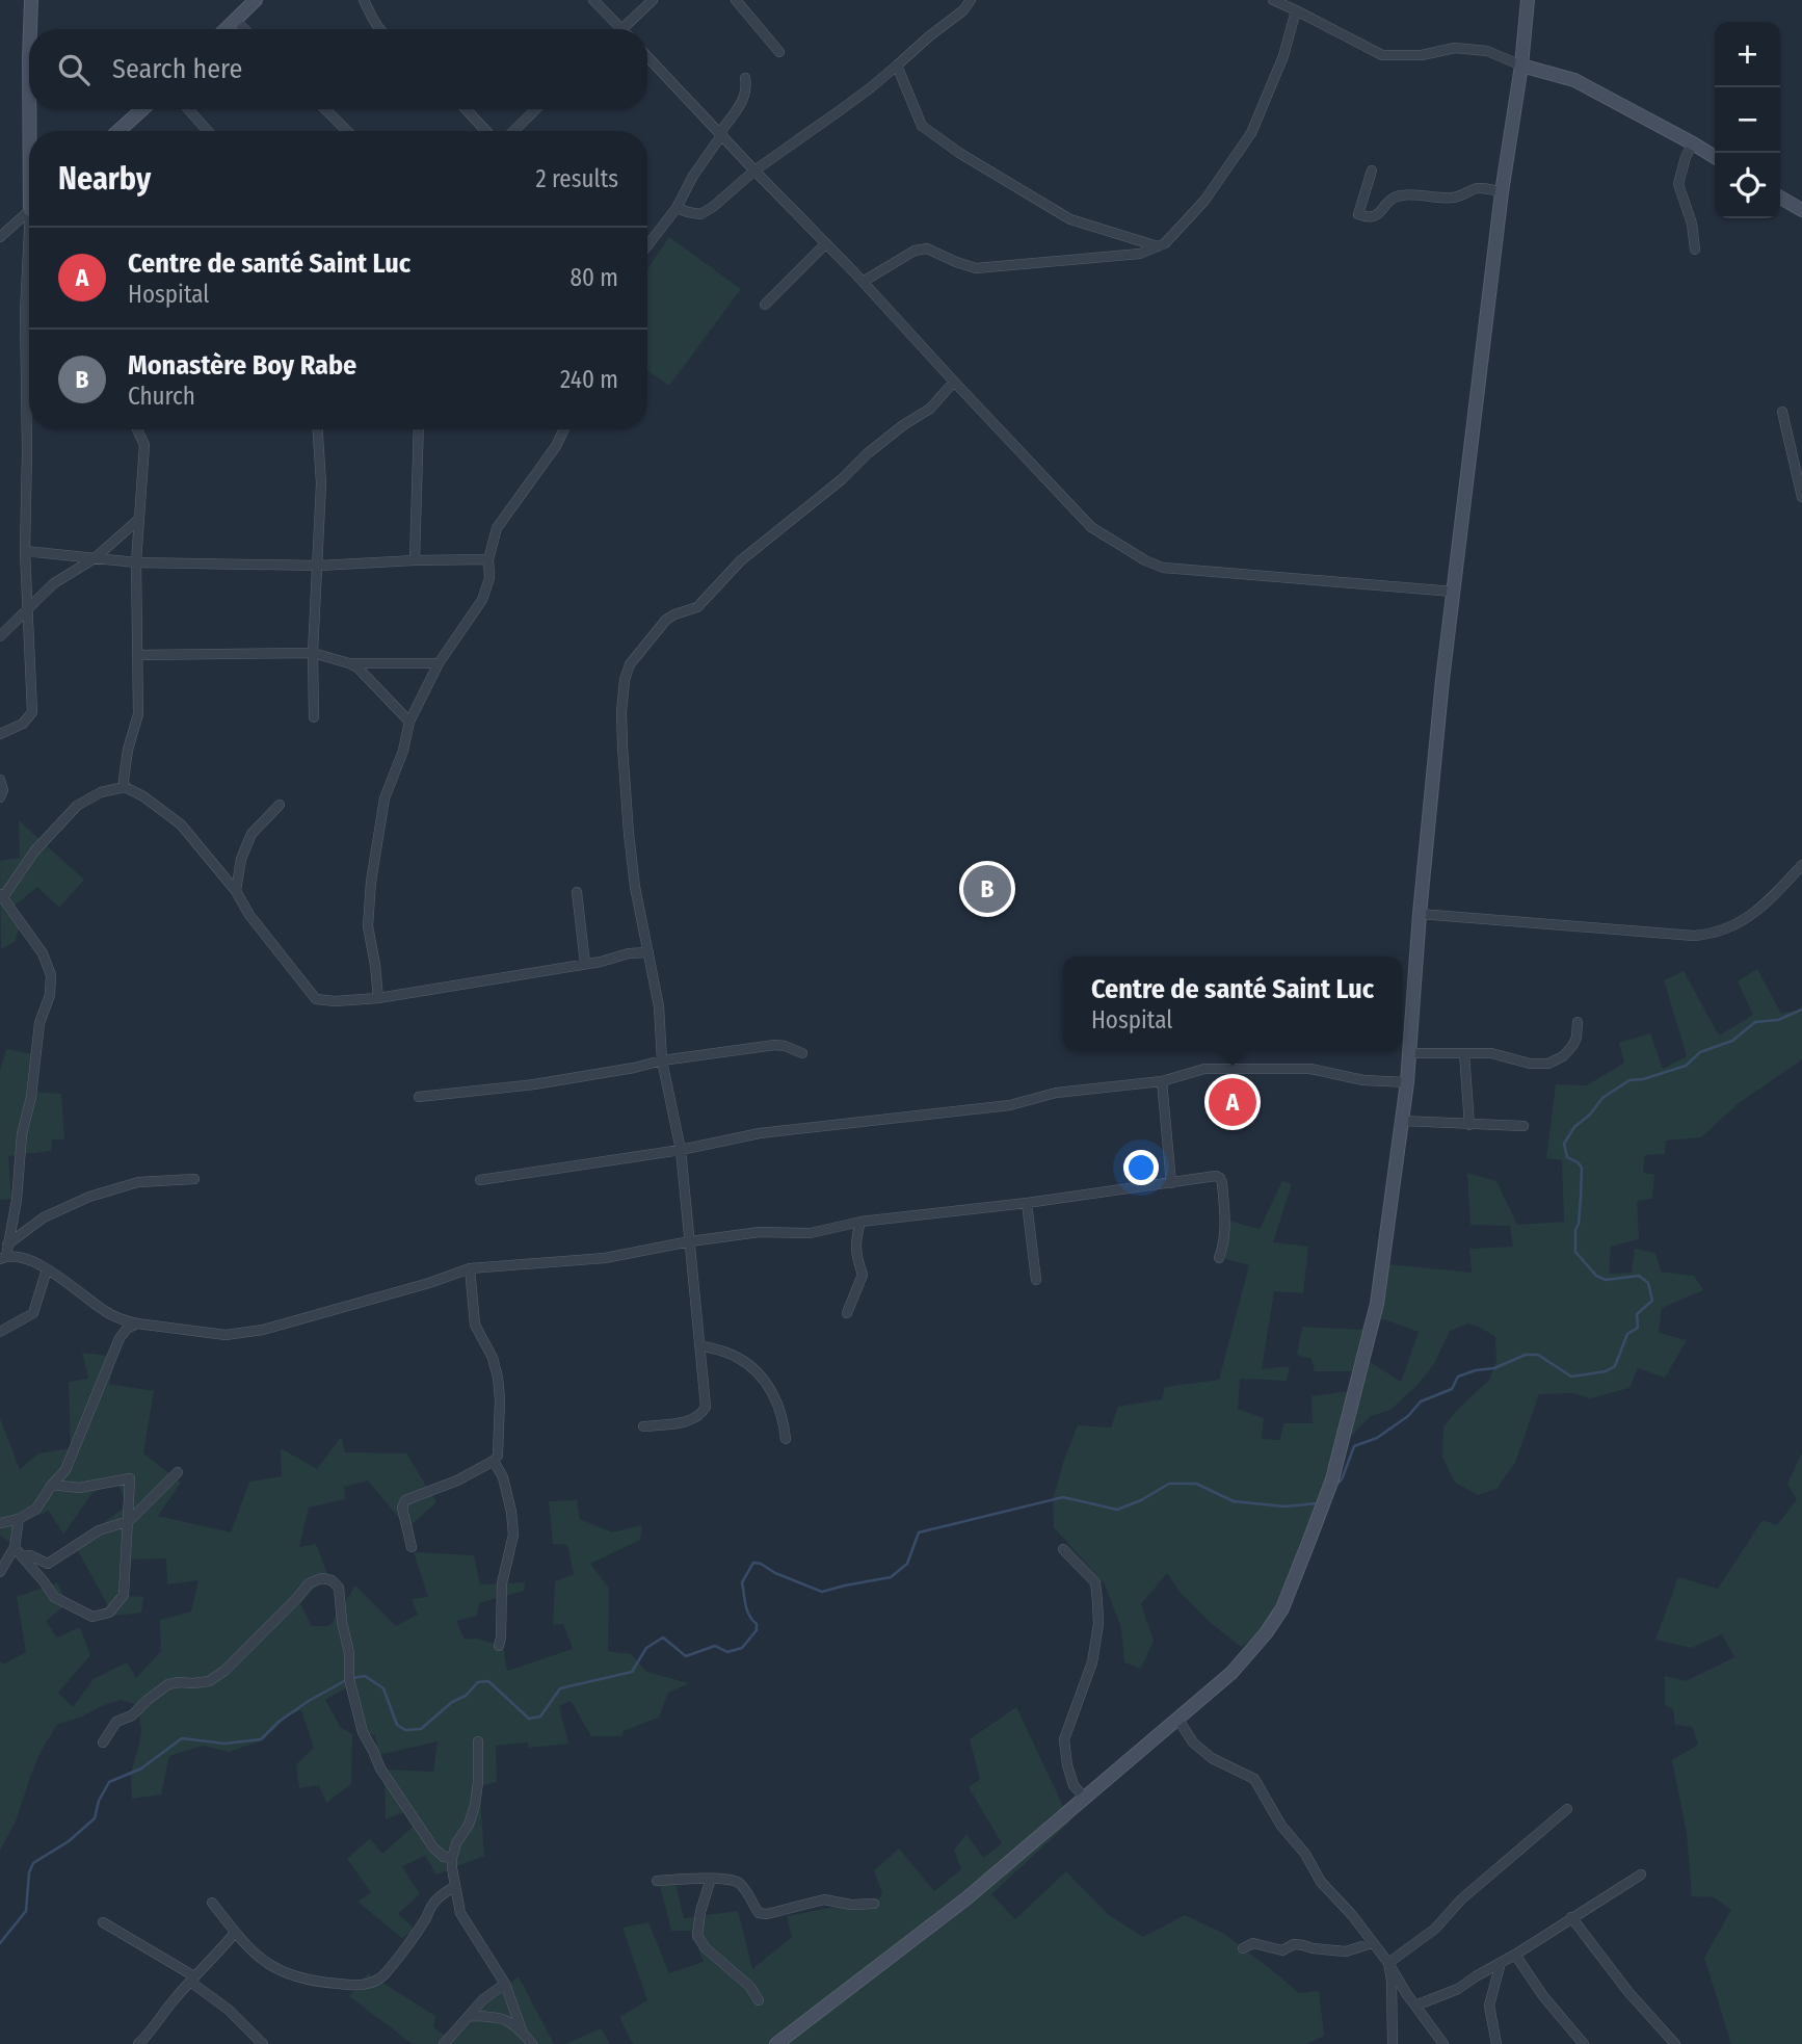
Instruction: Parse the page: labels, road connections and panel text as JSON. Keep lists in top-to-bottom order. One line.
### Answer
{"page":{"map_buttons":["+","−"],"search":"Search here","heading":["Nearby","2 results"],"list":[{"mark":"A","name":"Centre de santé Saint Luc","note":"Hospital","value":"80 m"},{"mark":"B","name":"Monastère Boy Rabe","note":"Church","value":"240 m"}],"pins":["B","A"],"popup":["Centre de santé Saint Luc","Hospital"]}}
